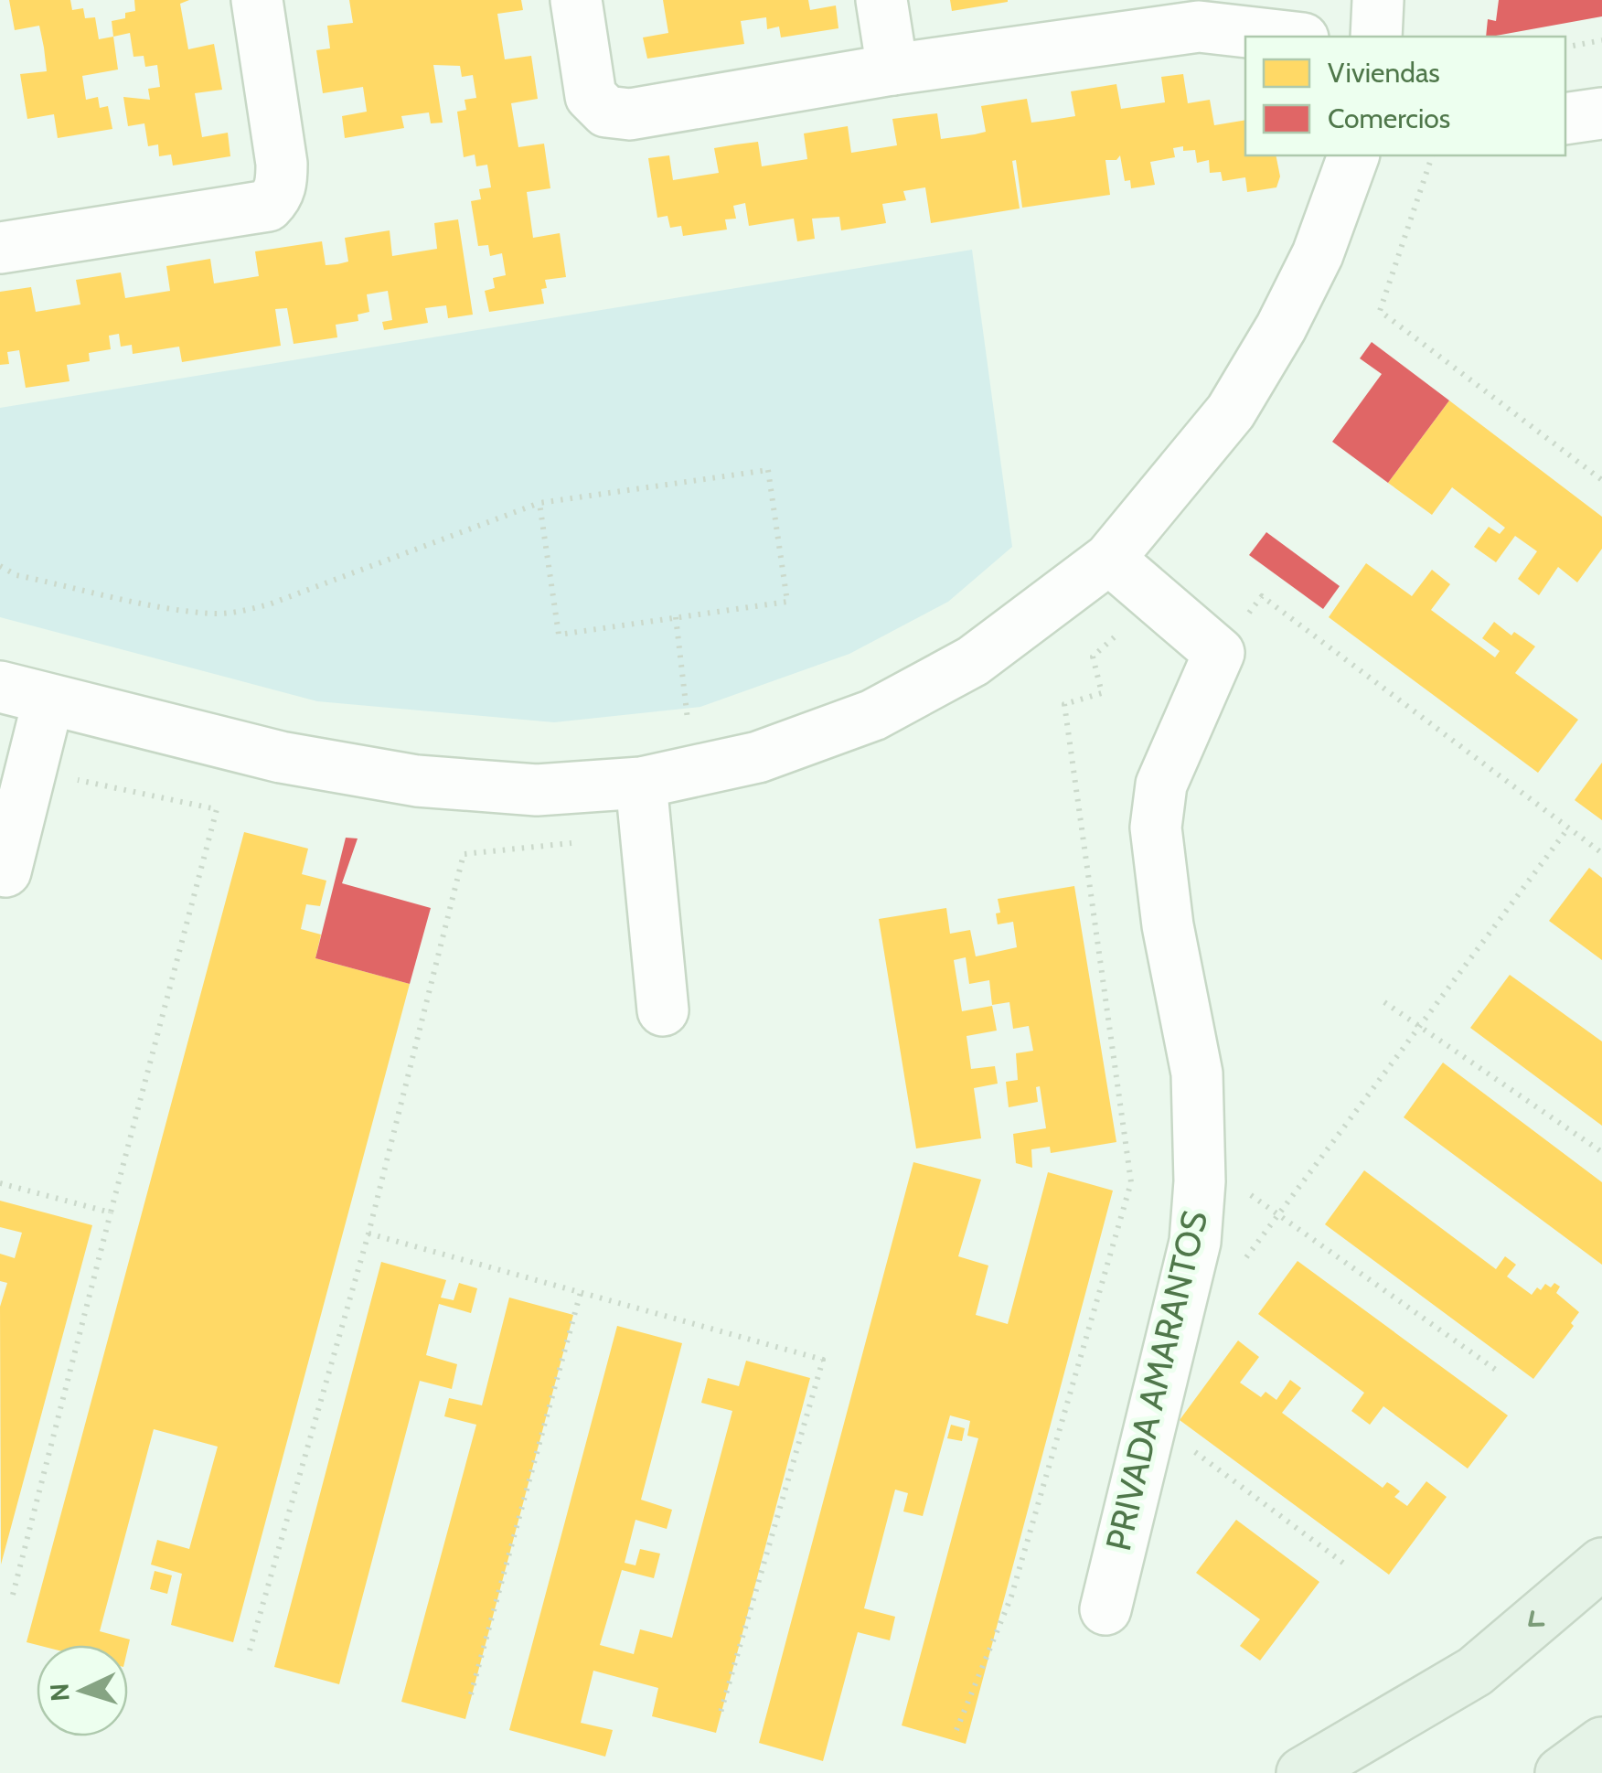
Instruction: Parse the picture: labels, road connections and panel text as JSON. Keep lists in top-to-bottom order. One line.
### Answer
{"streets":{"street":["PRIVADA AMARANTOS"]},"legend":["Viviendas","Comercios"],"north":"left"}
